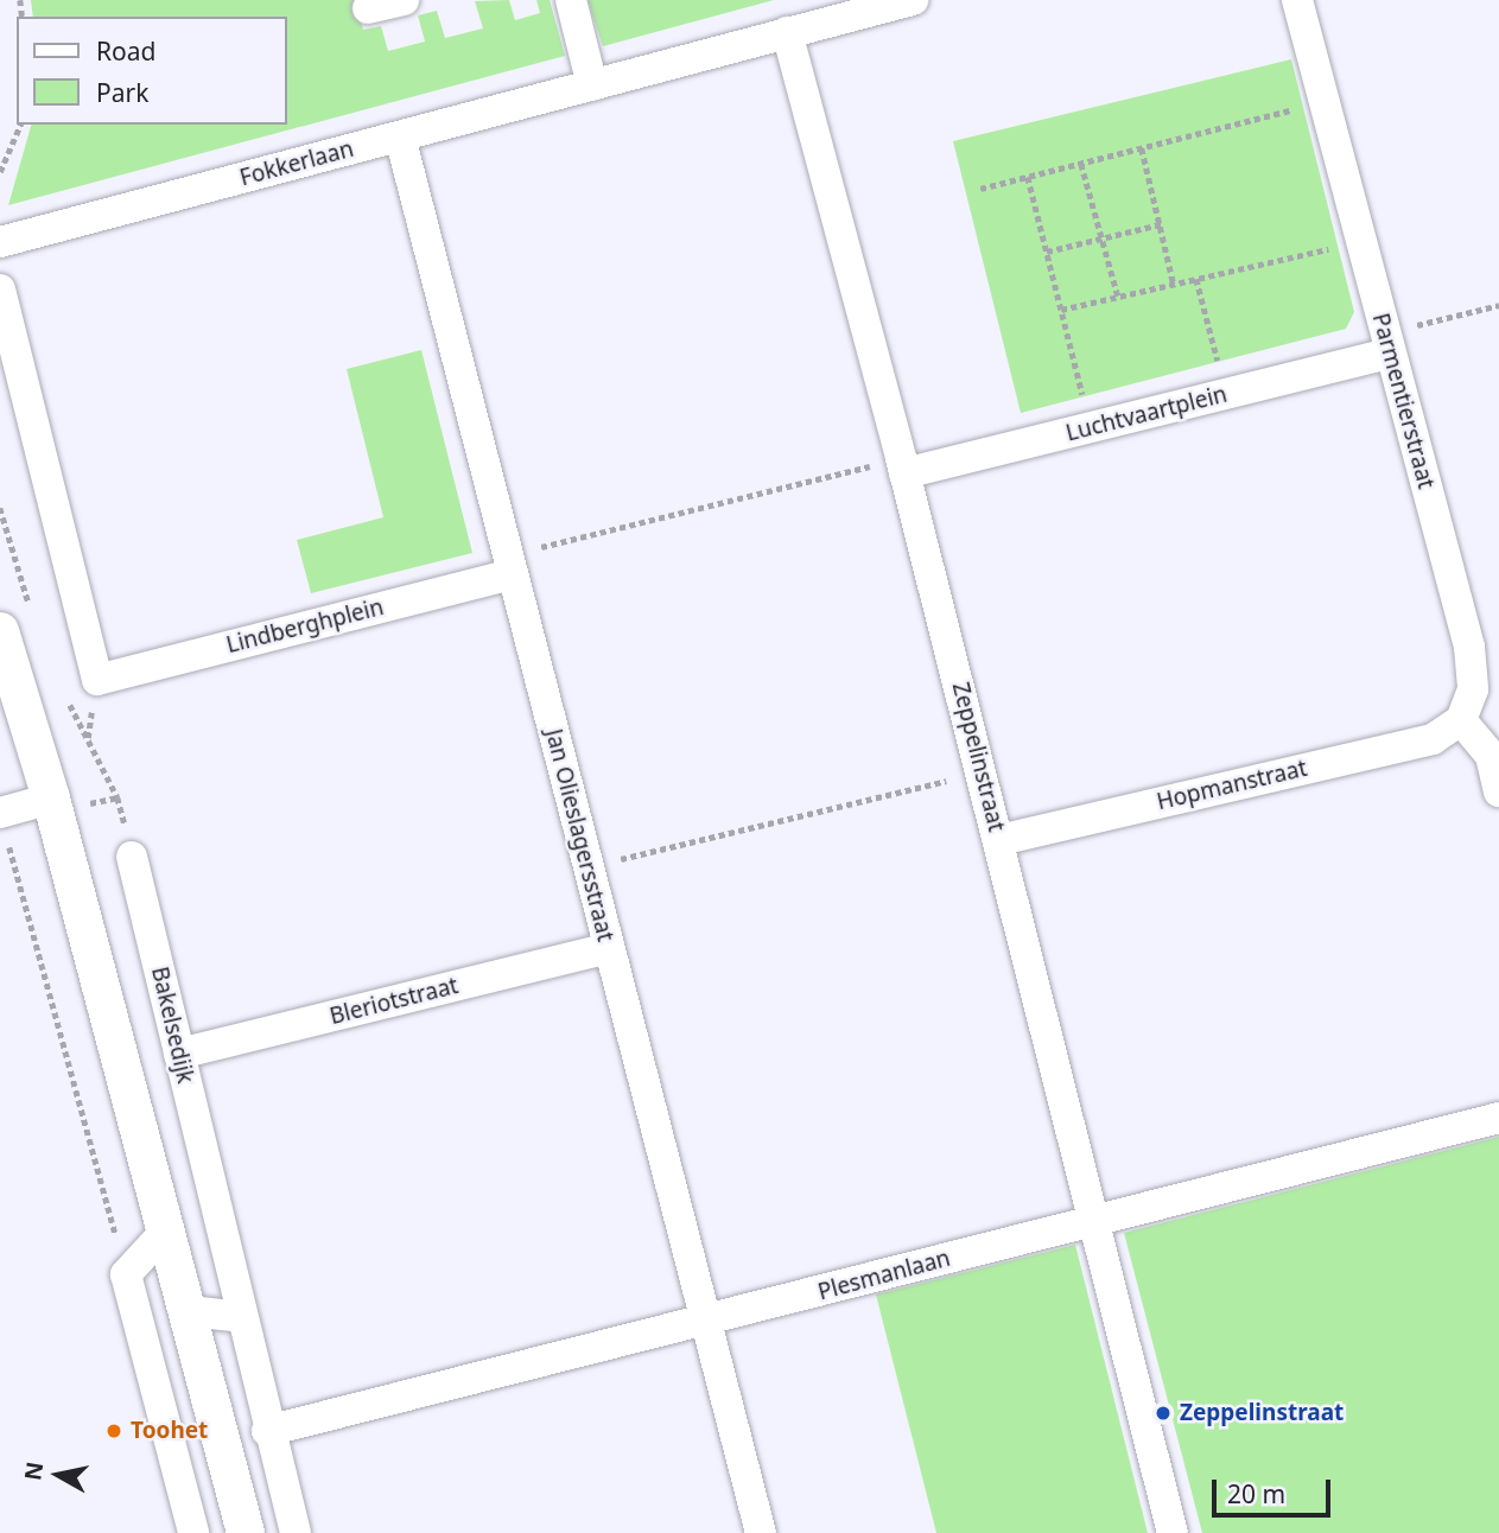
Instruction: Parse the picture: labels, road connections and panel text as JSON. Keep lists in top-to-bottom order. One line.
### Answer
{"streets":{"street":["Fokkerlaan","Parmentierstraat","Luchtvaartplein","Lindberghplein","Zeppelinstraat","Hopmanstraat","Jan Olieslagersstraat","Bleriotstraat","Bakelsedijk","Plesmanlaan"]},"crossings":[["Fokkerlaan","Zeppelinstraat"],["Fokkerlaan","Jan Olieslagersstraat"],["Parmentierstraat","Luchtvaartplein"],["Parmentierstraat","Hopmanstraat"],["Luchtvaartplein","Zeppelinstraat"],["Lindberghplein","Jan Olieslagersstraat"],["Zeppelinstraat","Hopmanstraat"],["Zeppelinstraat","Plesmanlaan"],["Jan Olieslagersstraat","Bleriotstraat"],["Jan Olieslagersstraat","Plesmanlaan"],["Bleriotstraat","Bakelsedijk"],["Bakelsedijk","Plesmanlaan"]],"places":["Zeppelinstraat","Toohet"],"legend":["Road","Park"],"scale_bar":"20 m","north":"left"}
